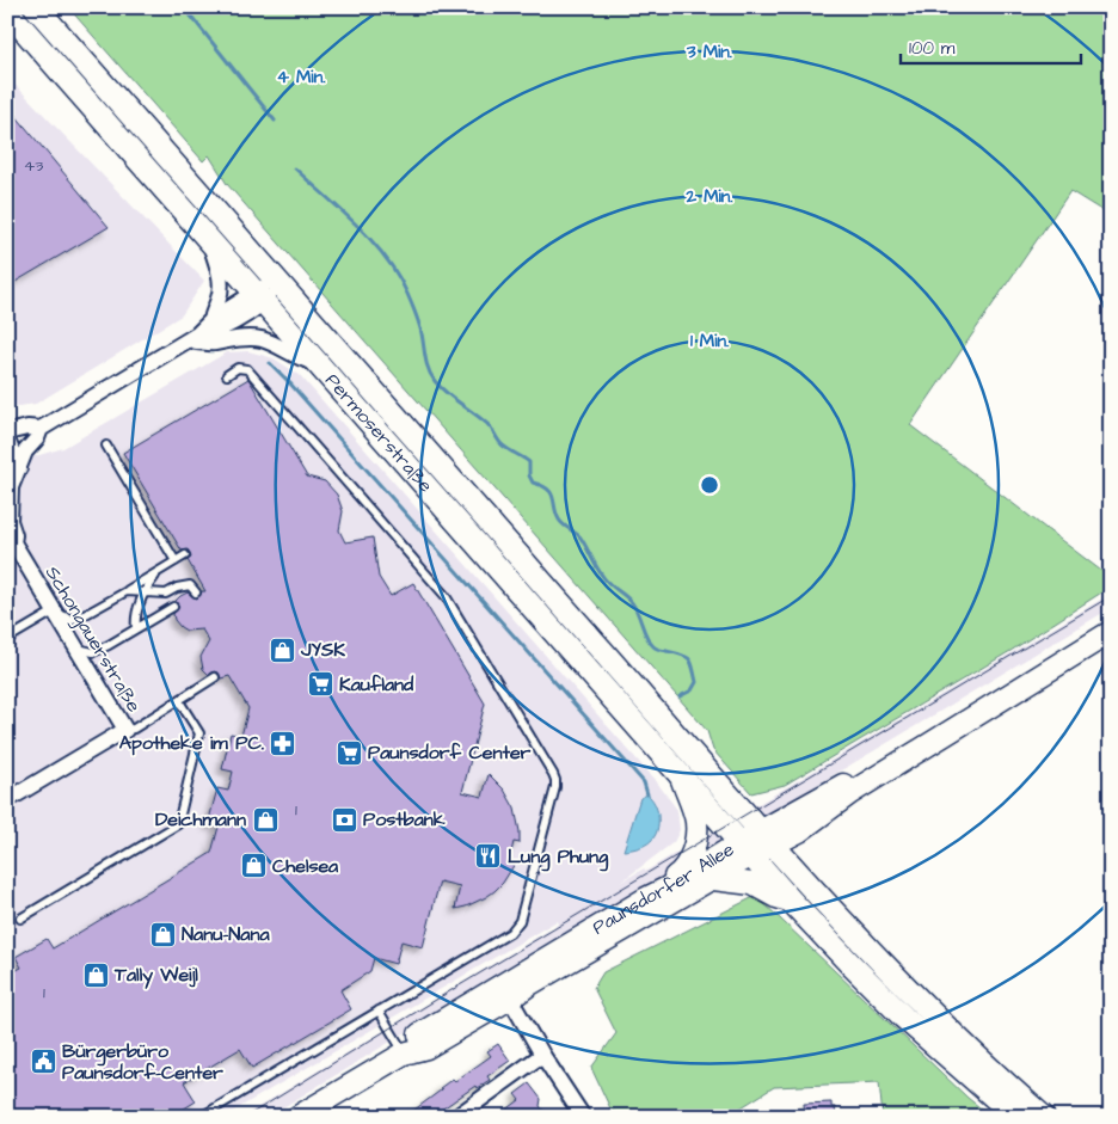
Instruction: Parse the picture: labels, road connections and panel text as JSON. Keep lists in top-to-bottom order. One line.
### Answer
{"streets":{"main road":["Permoserstraße","Paunsdorfer Allee"],"street":["Schongauerstraße"]},"crossings":[["Permoserstraße","Schongauerstraße"],["Permoserstraße","Paunsdorfer Allee"]],"places":{"shop":["JYSK","Deichmann","Chelsea","Nanu-Nana","Tally Weijl"],"supermarket":["Kaufland","Paunsdorf Center"],"pharmacy":["Apotheke im PC."],"bank":["Postbank"],"restaurant":["Lung Phung"],"public building":["Bürgerbüro Paunsdorf-Center"]},"house_numbers":["43","1","1"],"scale_bar":"100 m","rings":["3 Min.","4 Min.","2 Min.","1 Min."]}
